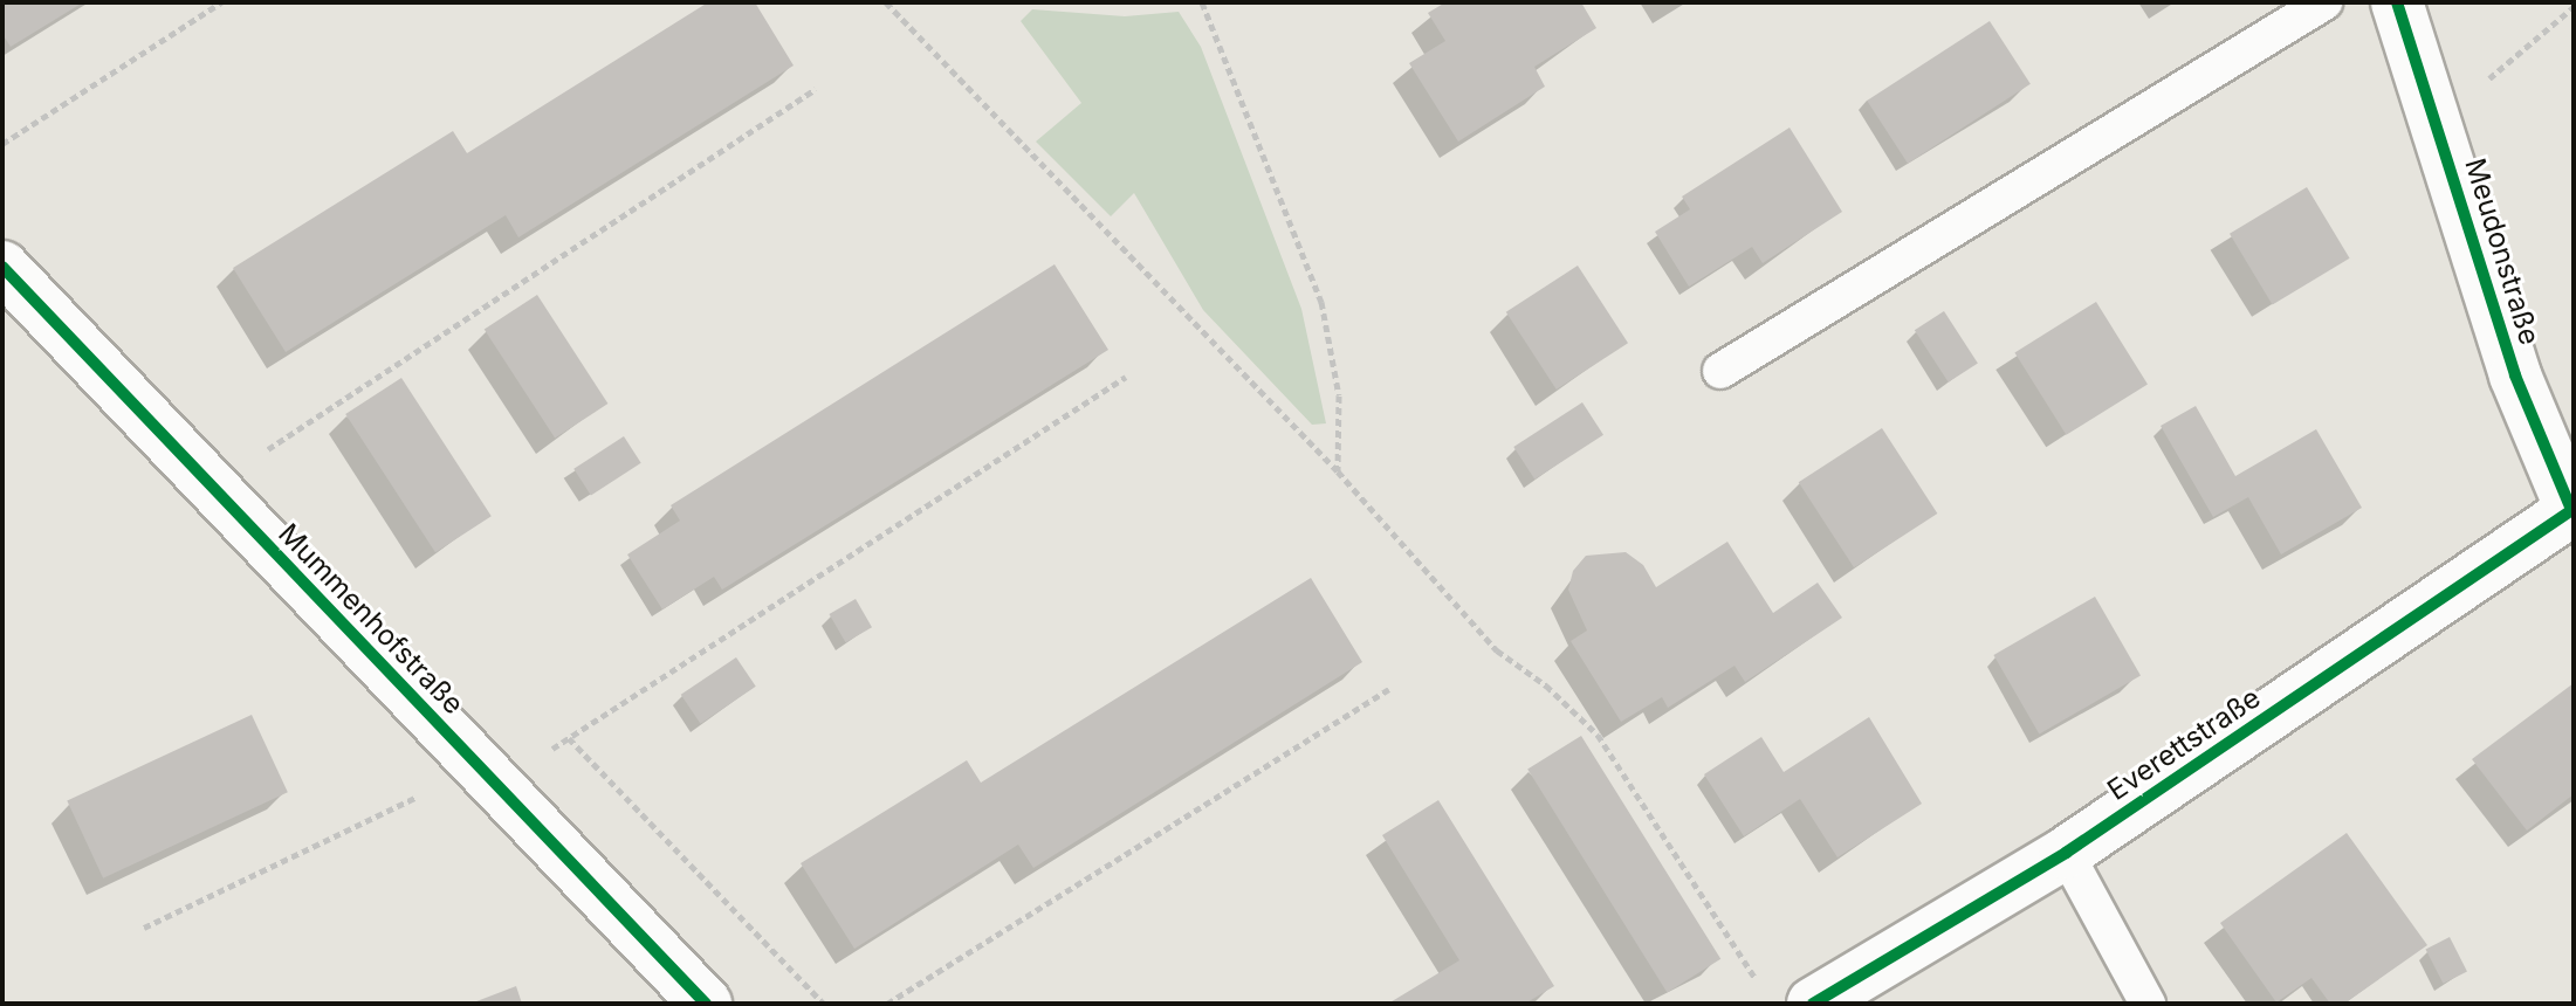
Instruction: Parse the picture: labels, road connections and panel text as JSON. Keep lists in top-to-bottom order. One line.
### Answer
{"streets":{"street":["Meudonstraße","Mummenhofstraße","Everettstraße"]},"crossings":[["Meudonstraße","Everettstraße"]]}
